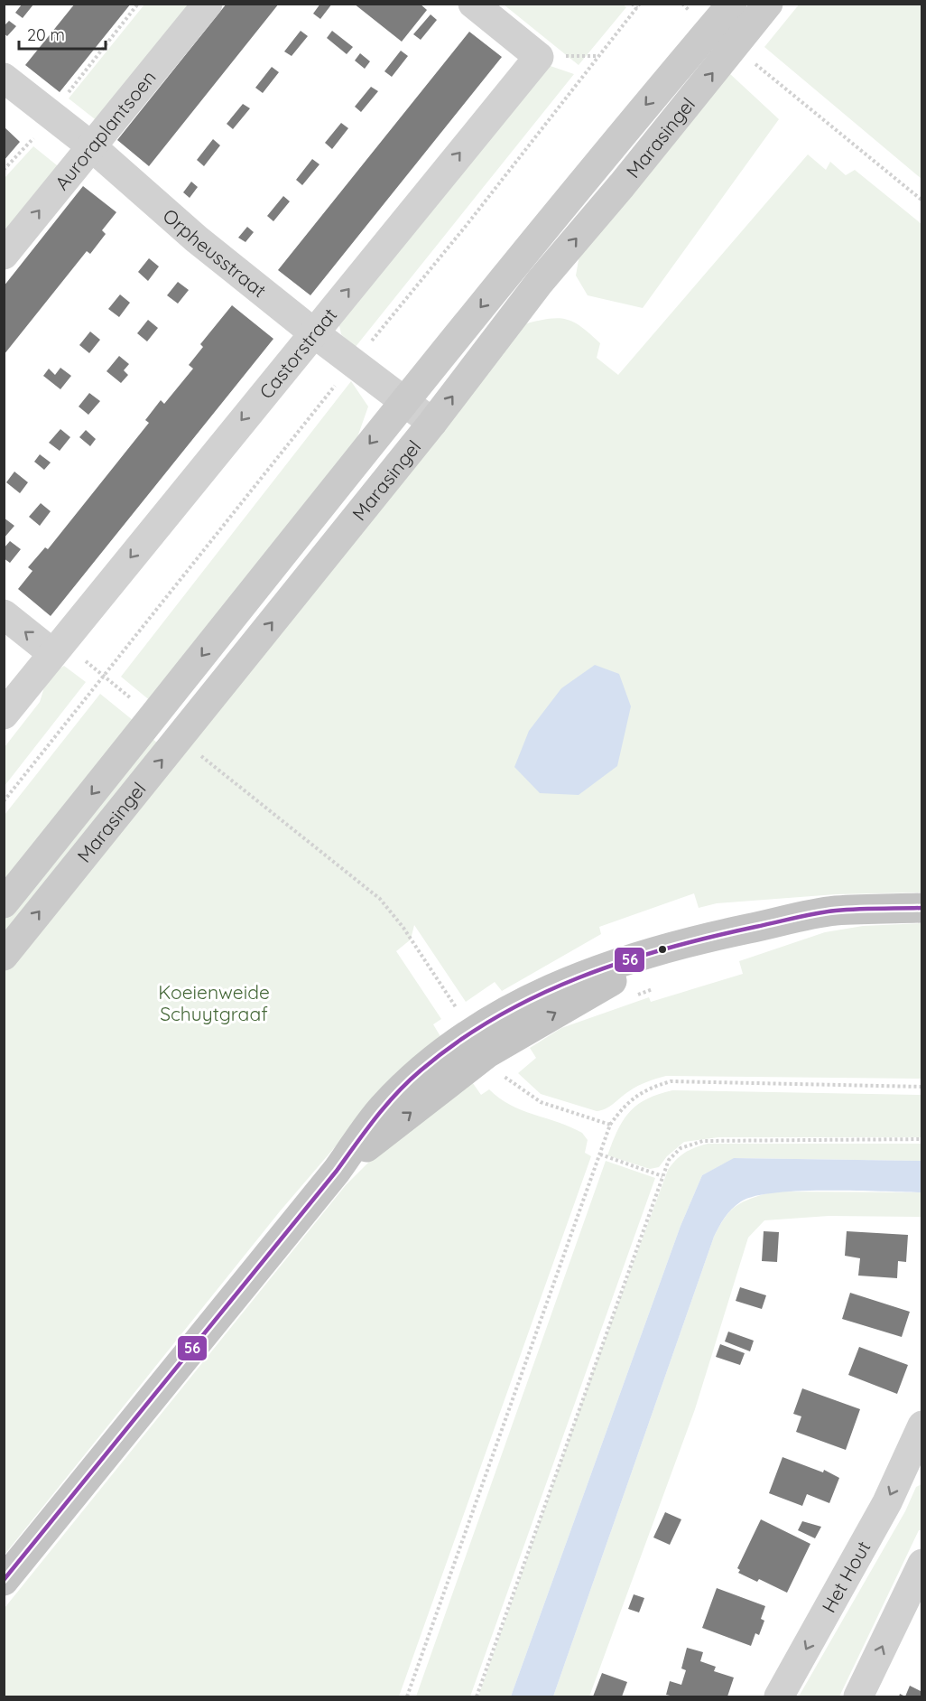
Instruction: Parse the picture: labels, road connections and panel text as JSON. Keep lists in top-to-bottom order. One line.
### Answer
{"streets":{"street":["Auroraplantsoen","Marasingel","Orpheusstraat","Castorstraat","Het Hout"]},"crossings":[["Auroraplantsoen","Orpheusstraat"],["Marasingel","Orpheusstraat"],["Orpheusstraat","Castorstraat"]],"one_way":["Auroraplantsoen"],"parks":["Koeienweide Schuytgraaf"],"lines":["transit line 56"],"scale_bar":"20 m"}
